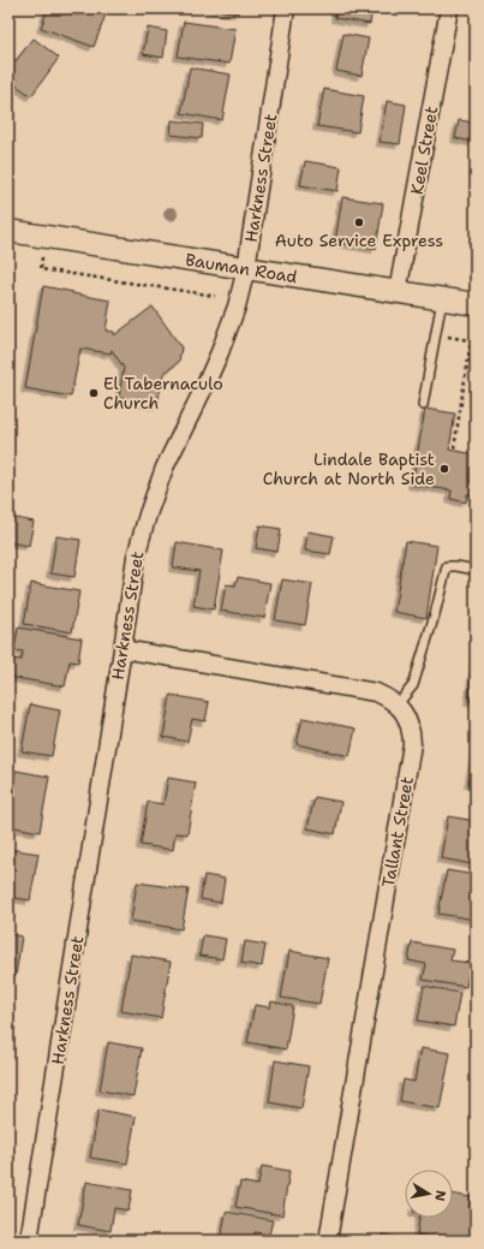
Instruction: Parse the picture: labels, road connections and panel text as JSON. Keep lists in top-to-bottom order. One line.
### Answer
{"streets":{"street":["Keel Street","Harkness Street","Bauman Road","Tallant Street"]},"crossings":[["Keel Street","Bauman Road"],["Harkness Street","Bauman Road"]],"places":["Auto Service Express","El Tabernaculo Church","Lindale Baptist Church at North Side"],"north":"right"}
